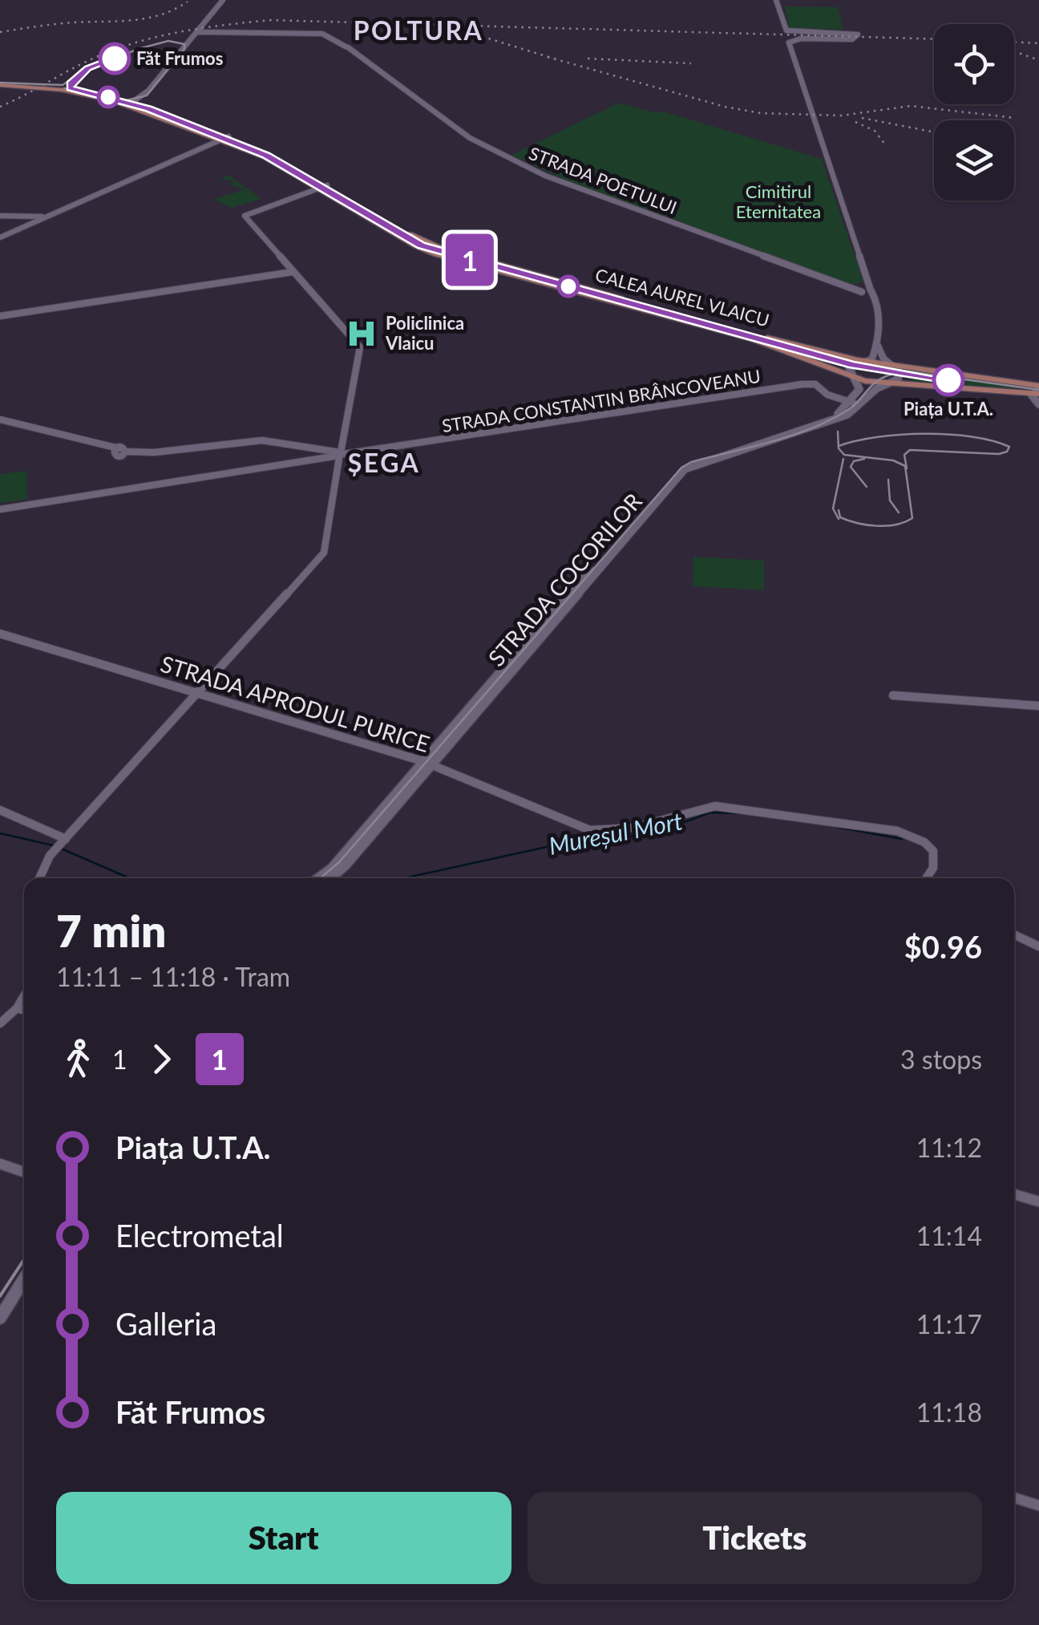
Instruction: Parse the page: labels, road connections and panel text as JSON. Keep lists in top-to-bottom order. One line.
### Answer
{"streets":{"main road":["CALEA AUREL VLAICU","STRADA COCORILOR"],"street":["STRADA POETULUI","STRADA CONSTANTIN BRÂNCOVEANU","STRADA APRODUL PURICE"]},"crossings":[["CALEA AUREL VLAICU","STRADA COCORILOR"],["STRADA CONSTANTIN BRÂNCOVEANU","STRADA COCORILOR"],["STRADA COCORILOR","STRADA APRODUL PURICE"]],"districts":["POLTURA","ȘEGA"],"water":["Mureșul Mort"],"parks":["Cimitirul Eternitatea"],"places":{"other":["Făt Frumos","Piața U.T.A."],"hospital":["Policlinica Vlaicu"]},"lines":["tram line 1"],"page":{"on_map":"1","heading":["7 min","11:11 – 11:18 · Tram","$0.96"],"legs":["1","1","3 stops"],"list":[{"name":"Piața U.T.A.","value":"11:12"},{"name":"Electrometal","value":"11:14"},{"name":"Galleria","value":"11:17"},{"name":"Făt Frumos","value":"11:18"}],"buttons":["Start","Tickets"]}}
